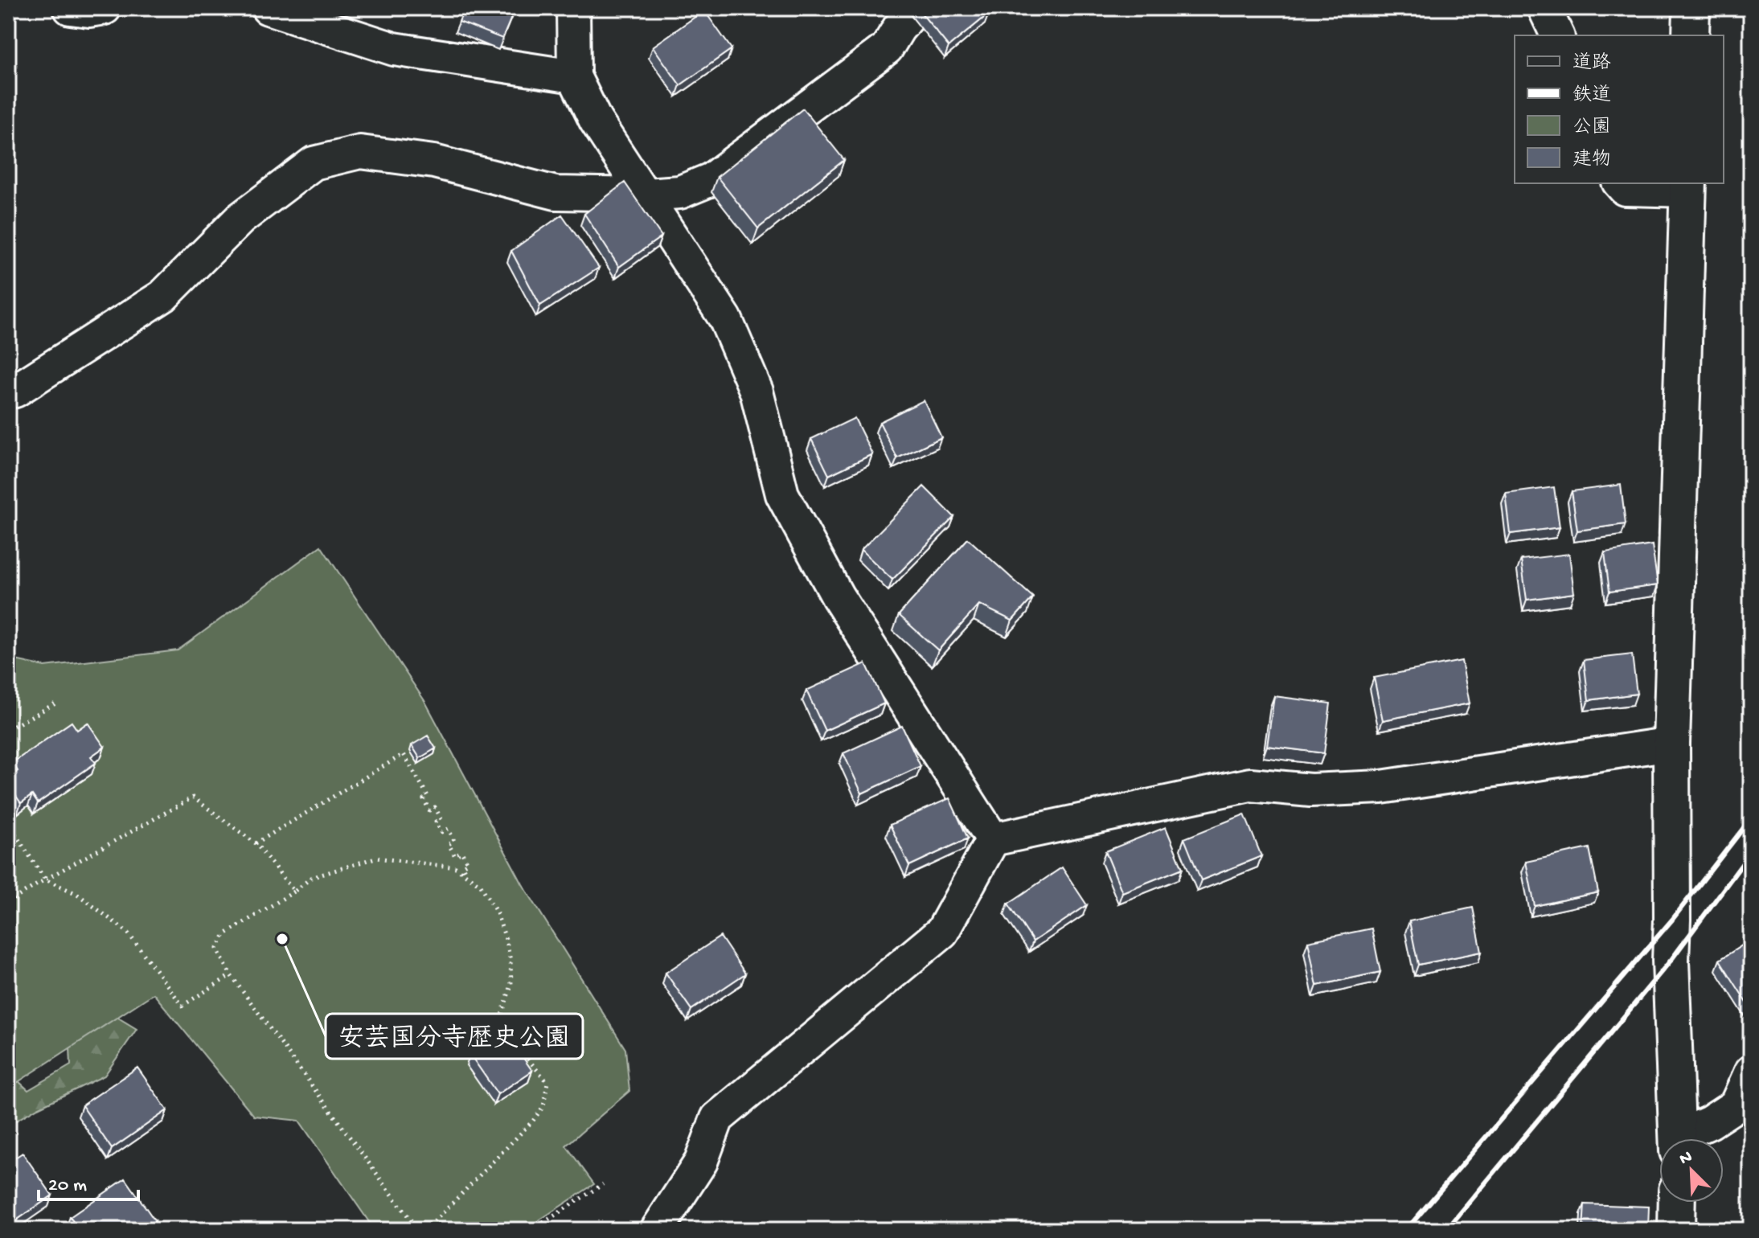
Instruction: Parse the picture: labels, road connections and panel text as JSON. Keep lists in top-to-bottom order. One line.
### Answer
{"places":["安芸国分寺歴史公園"],"legend":["道路","鉄道","公園","建物"],"scale_bar":"20 m","north":"top left"}
